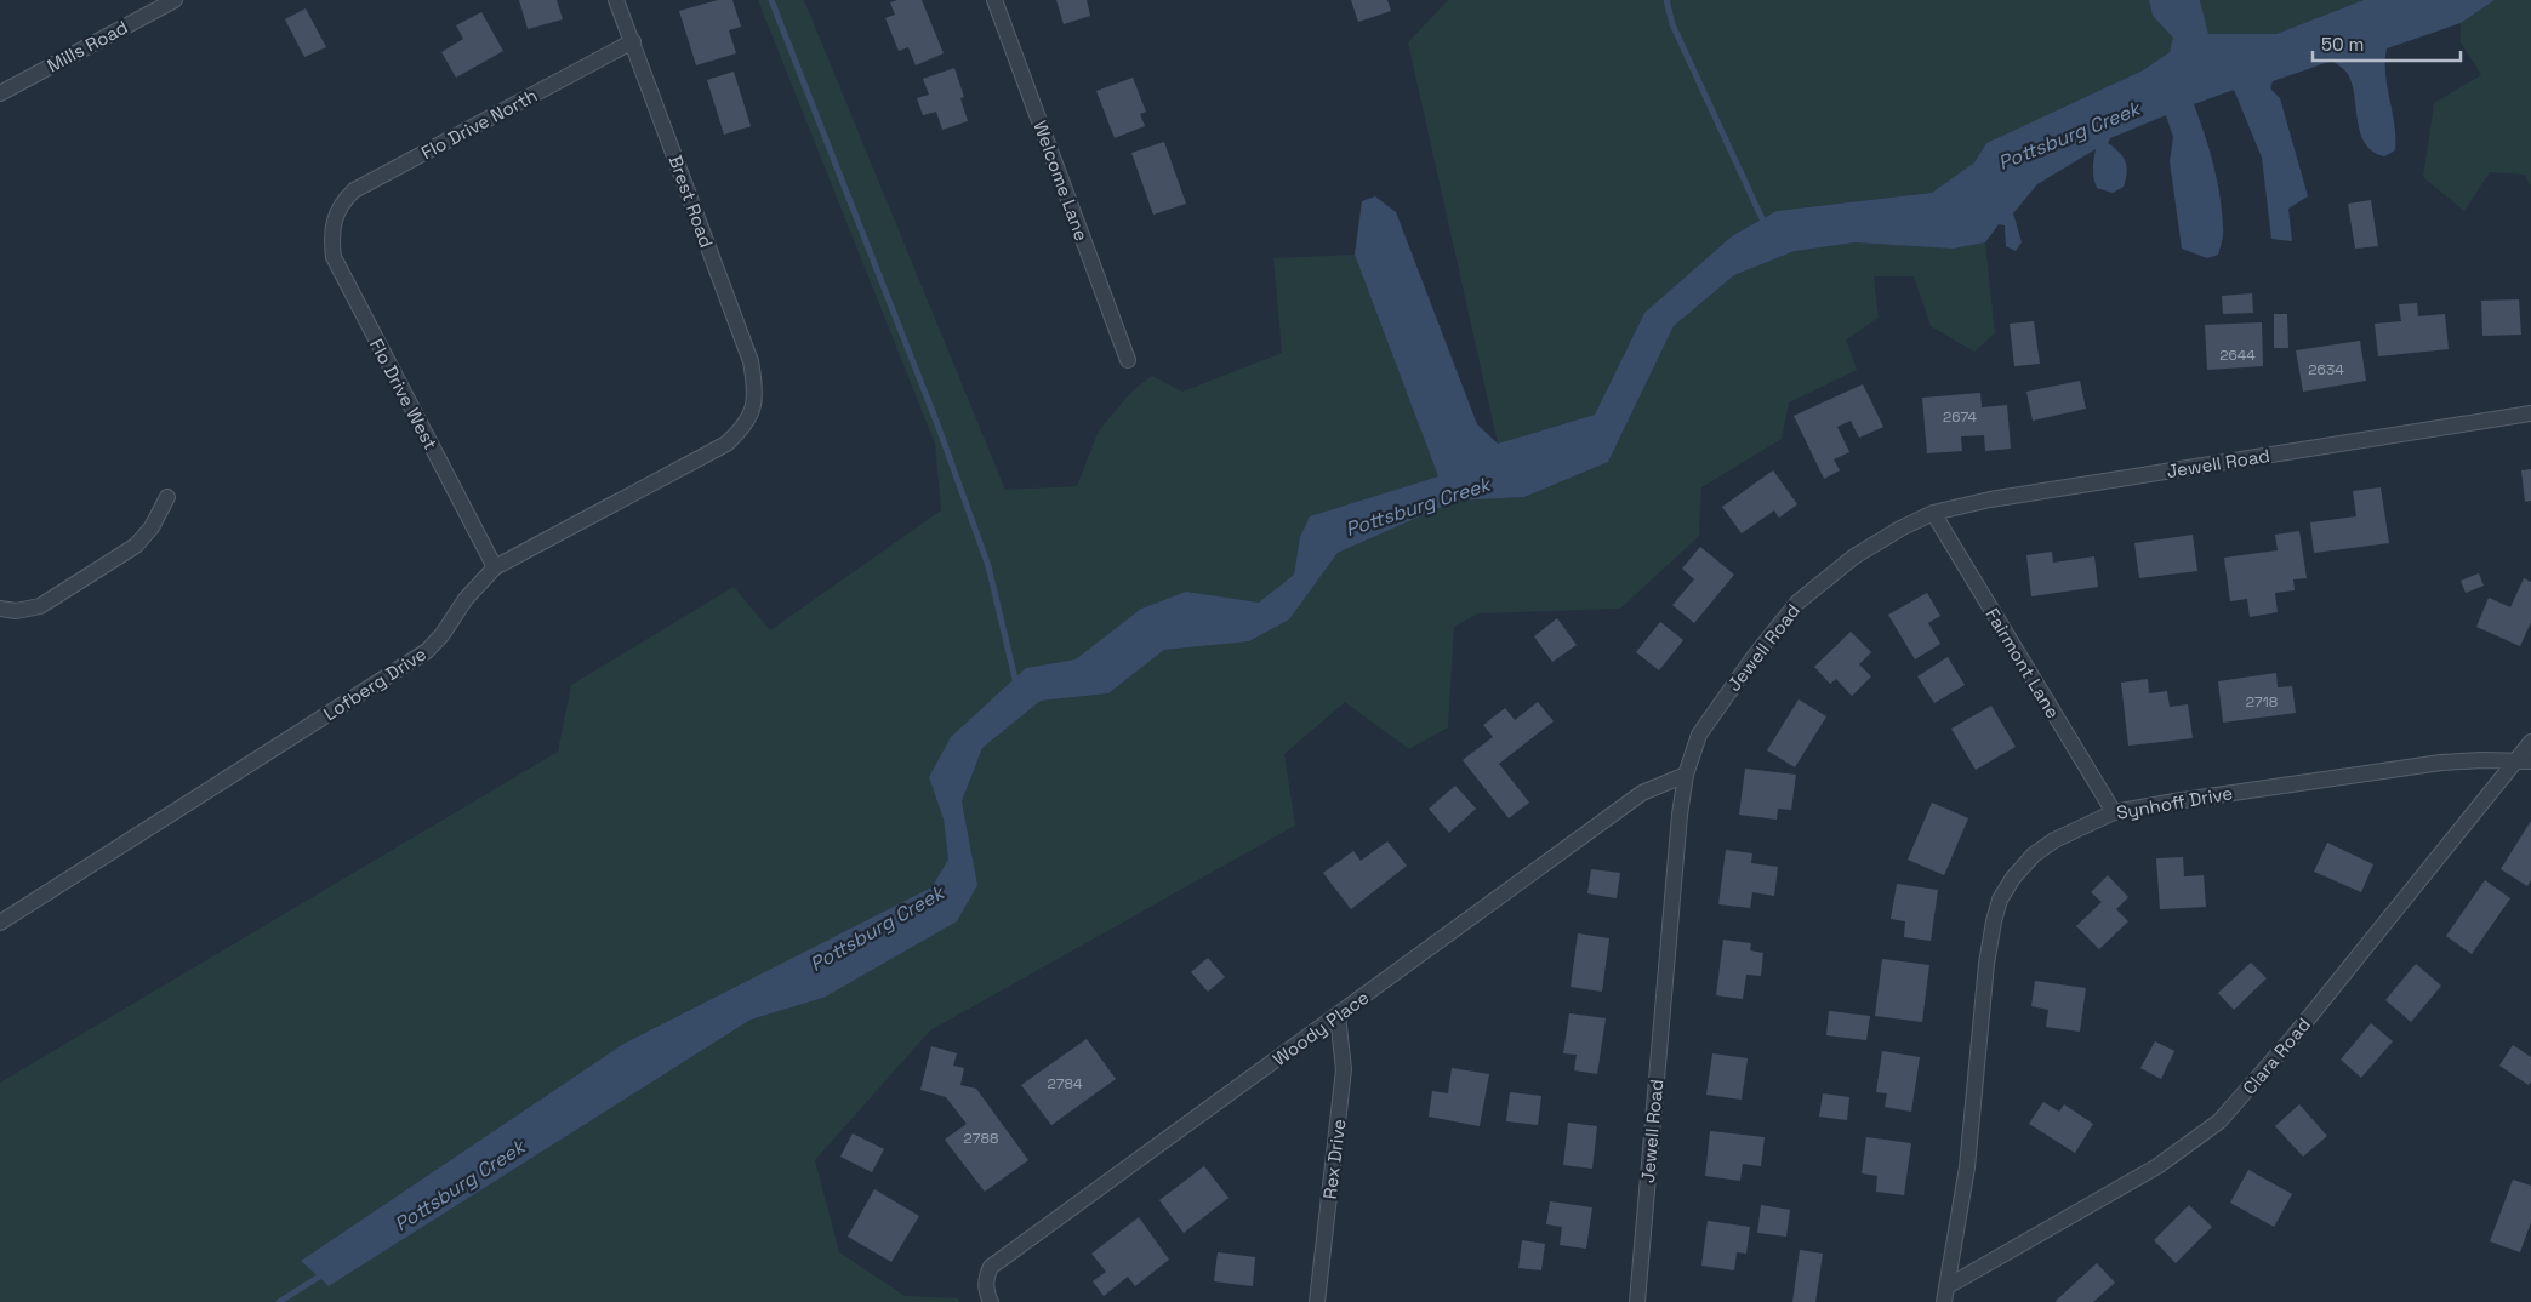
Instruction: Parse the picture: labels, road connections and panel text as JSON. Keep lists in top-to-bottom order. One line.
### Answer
{"streets":{"street":["Mills Road","Flo Drive North","Welcome Lane","Brest Road","Flo Drive West","Jewell Road","Fairmont Lane","Lofberg Drive","Synhoff Drive","Woody Place","Clara Road","Rex Drive"]},"crossings":[["Flo Drive North","Brest Road"],["Flo Drive North","Flo Drive West"],["Brest Road","Lofberg Drive"],["Flo Drive West","Lofberg Drive"],["Jewell Road","Fairmont Lane"],["Jewell Road","Woody Place"],["Fairmont Lane","Synhoff Drive"],["Synhoff Drive","Clara Road"],["Woody Place","Rex Drive"]],"water":["Pottsburg Creek"],"house_numbers":["2644","2634","2674","2718","2784","2788"],"scale_bar":"50 m"}
